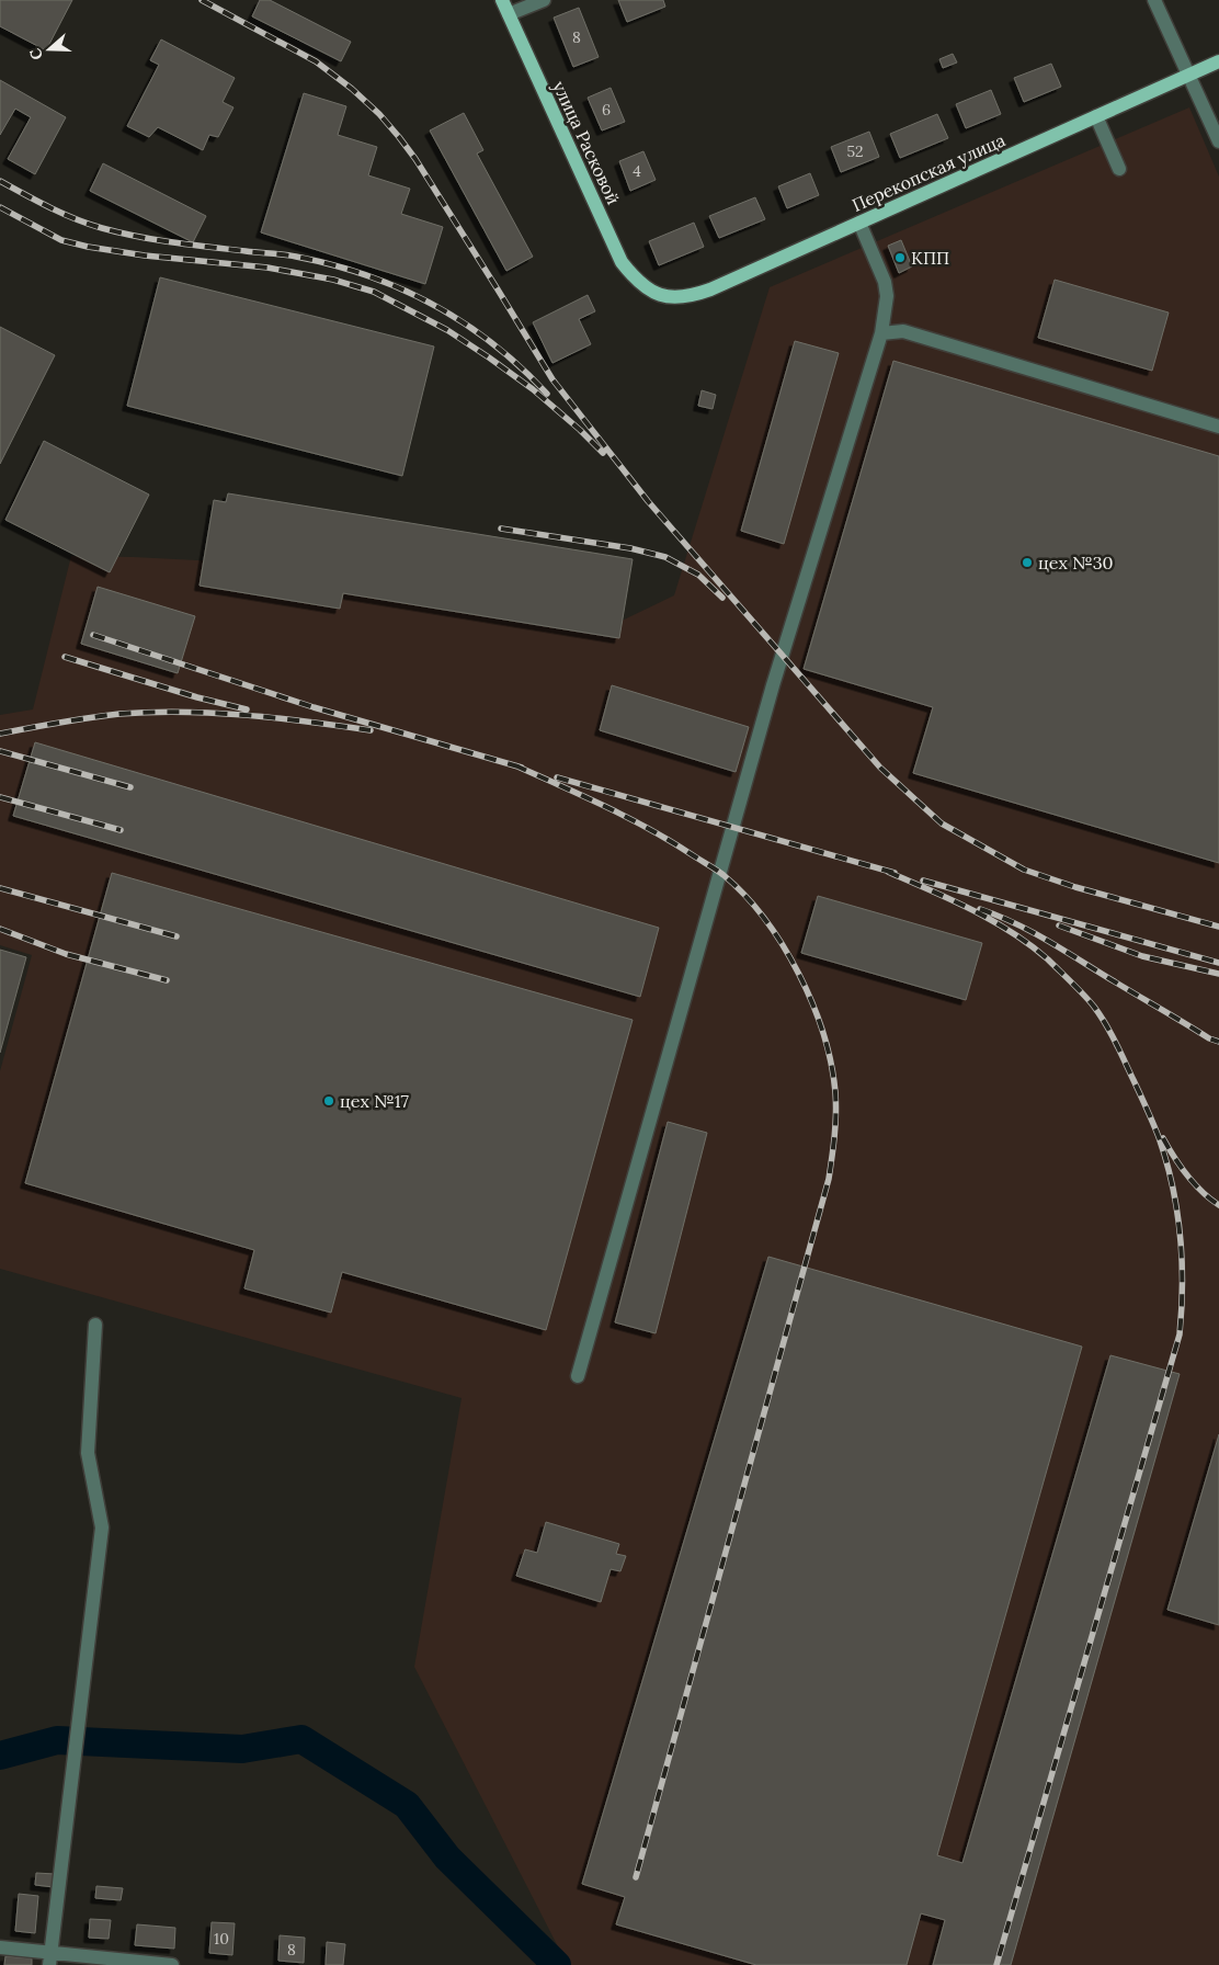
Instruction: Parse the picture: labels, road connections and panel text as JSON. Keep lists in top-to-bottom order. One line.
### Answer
{"streets":{"main road":["улица Расковой","Перекопская улица"]},"crossings":[["улица Расковой","Перекопская улица"]],"places":["КПП","цех №30","цех №17"],"house_numbers":["8","6","52","4","10","8"],"north":"left"}
